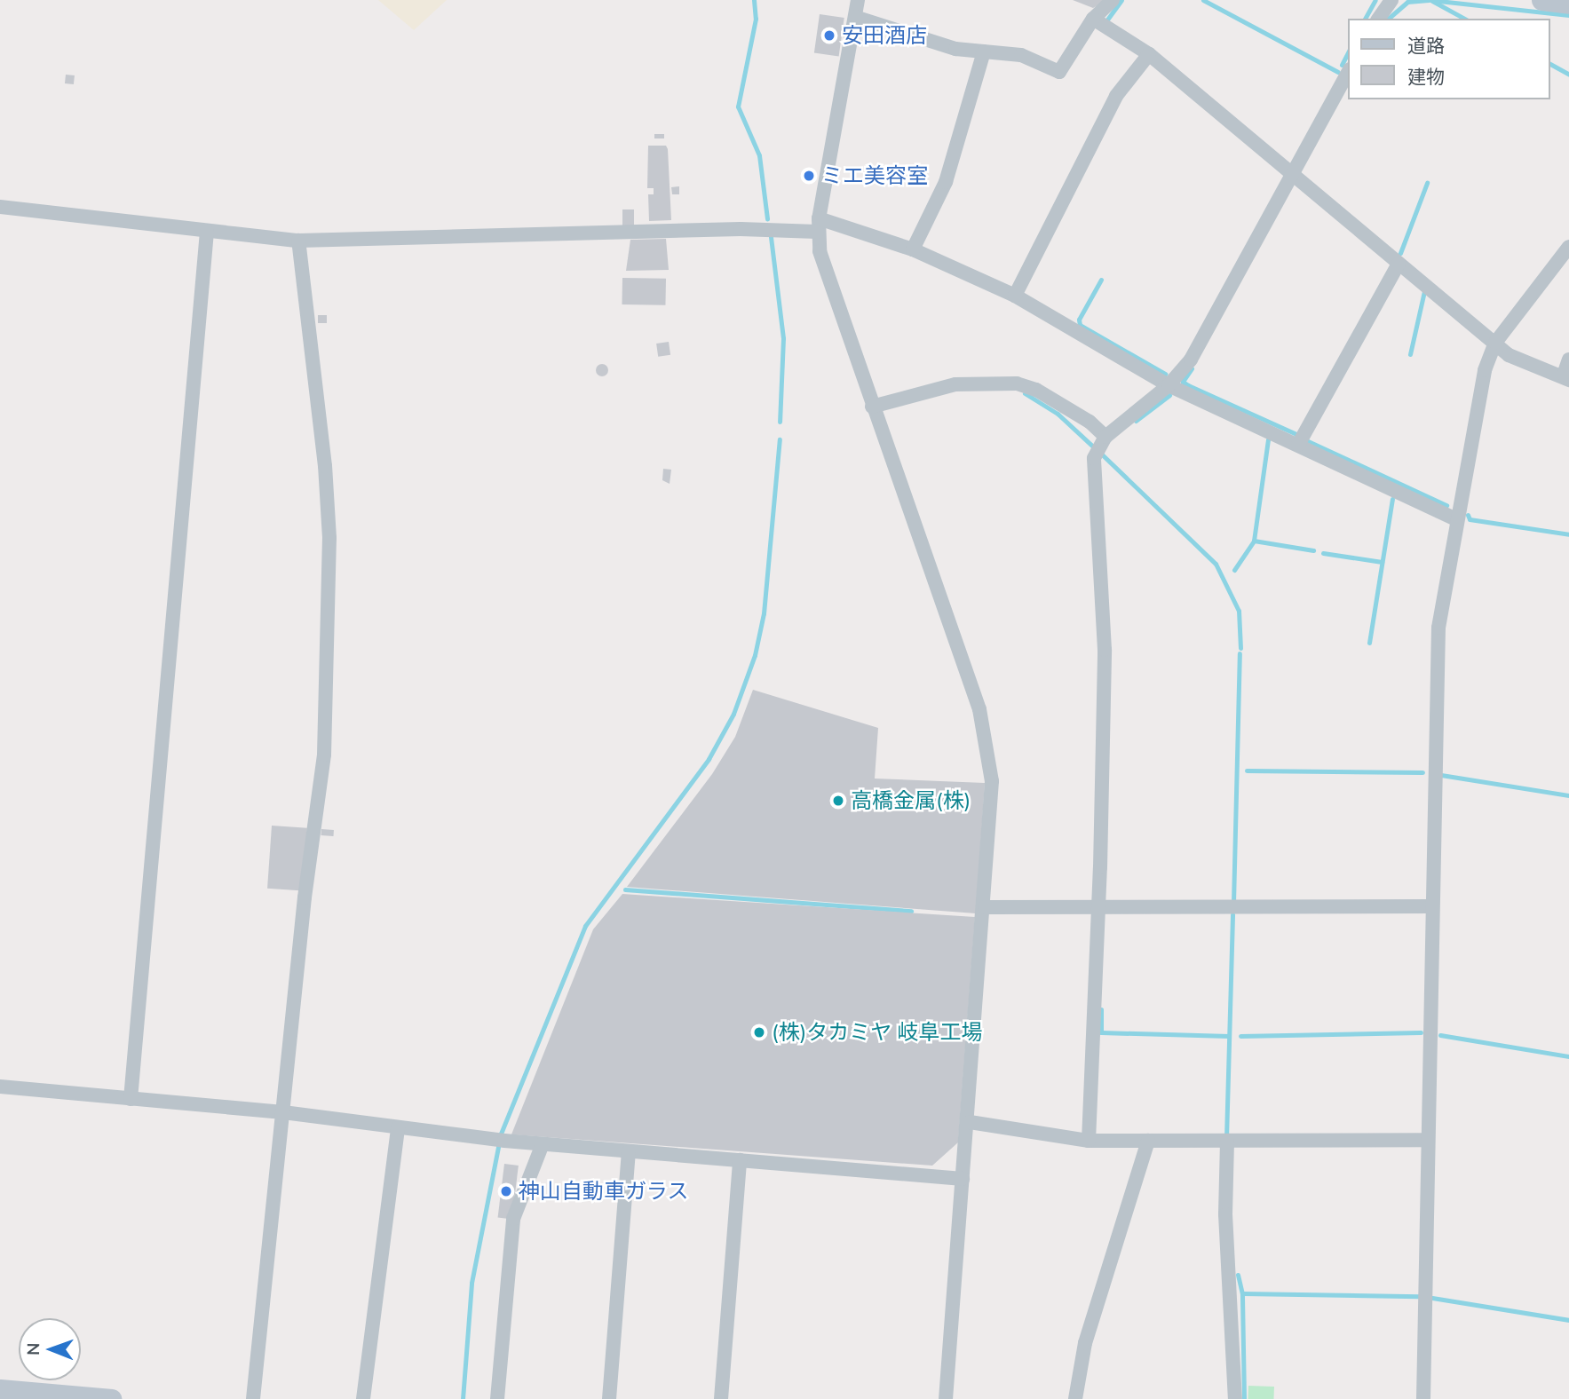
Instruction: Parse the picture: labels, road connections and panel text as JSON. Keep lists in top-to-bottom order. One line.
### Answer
{"places":["安田酒店","ミエ美容室","高橋金属(株)","(株)タカミヤ 岐阜工場","神山自動車ガラス"],"legend":["道路","建物"],"north":"left"}
